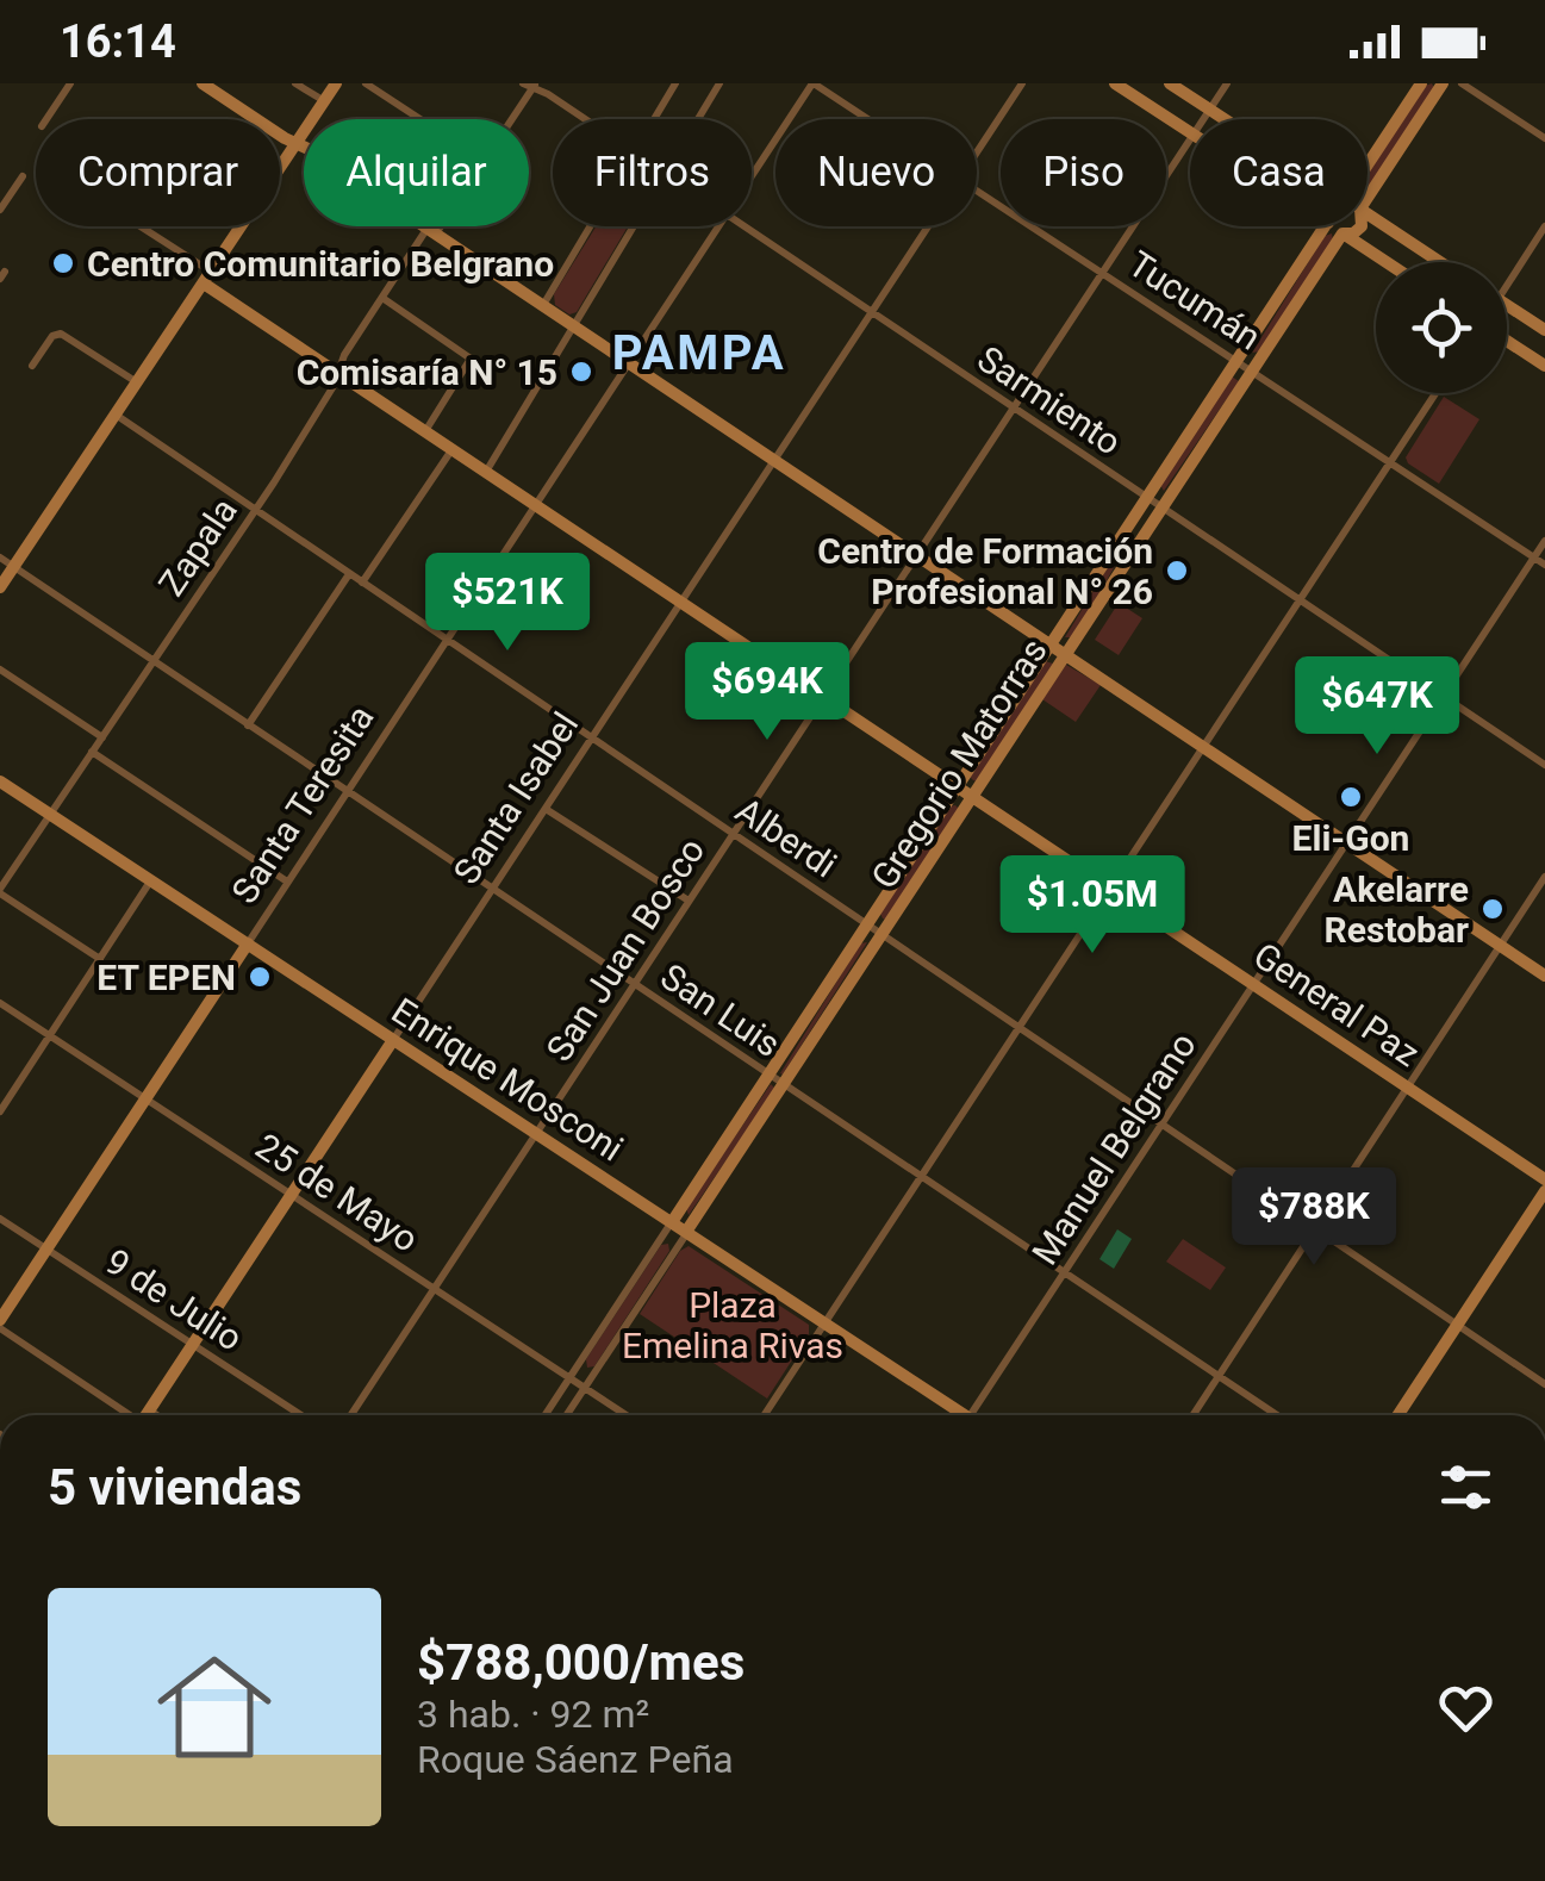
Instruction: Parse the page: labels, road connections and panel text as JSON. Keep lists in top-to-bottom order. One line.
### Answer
{"streets":{"main road":["Gregorio Matorras","Santa Isabel","Santa Teresita","General Paz","Enrique Mosconi"],"street":["Tucumán","Sarmiento","Zapala","Alberdi","San Juan Bosco","San Luis","Manuel Belgrano","25 de Mayo","9 de Julio"]},"crossings":[["Tucumán","Gregorio Matorras"],["Tucumán","Santa Teresita"],["Tucumán","San Juan Bosco"],["Tucumán","Manuel Belgrano"],["Sarmiento","Zapala"],["Sarmiento","Gregorio Matorras"],["Sarmiento","Santa Isabel"],["Sarmiento","San Juan Bosco"],["Sarmiento","Manuel Belgrano"],["Zapala","Alberdi"],["Zapala","General Paz"],["Zapala","San Luis"],["Zapala","Enrique Mosconi"],["Gregorio Matorras","Alberdi"],["Gregorio Matorras","General Paz"],["Gregorio Matorras","San Luis"],["Gregorio Matorras","Enrique Mosconi"],["Gregorio Matorras","25 de Mayo"],["Santa Isabel","Alberdi"],["Santa Isabel","General Paz"],["Santa Isabel","San Luis"],["Santa Isabel","Enrique Mosconi"],["Santa Isabel","25 de Mayo"],["Santa Isabel","9 de Julio"],["Santa Teresita","Alberdi"],["Santa Teresita","General Paz"],["Santa Teresita","San Luis"],["Santa Teresita","Enrique Mosconi"],["Santa Teresita","25 de Mayo"],["Santa Teresita","9 de Julio"],["Alberdi","San Juan Bosco"],["Alberdi","Manuel Belgrano"],["San Juan Bosco","General Paz"],["San Juan Bosco","San Luis"],["San Juan Bosco","Enrique Mosconi"],["San Juan Bosco","25 de Mayo"],["General Paz","Manuel Belgrano"],["San Luis","Manuel Belgrano"]],"districts":["PAMPA"],"parks":["Plaza Emelina Rivas"],"places":["Centro Comunitario Belgrano","Comisaría N° 15","Centro de Formación Profesional N° 26","Eli-Gon","Akelarre Restobar","ET EPEN"],"page":{"status":"16:14","chip":["Comprar","Alquilar","Filtros","Nuevo","Piso","Casa"],"price":["$521K","$694K","$647K","$1.05M","$788K"],"heading":"5 viviendas","list":[{"name":"$788,000/mes","note":"3 hab. · 92 m² · Roque Sáenz Peña"}]}}
